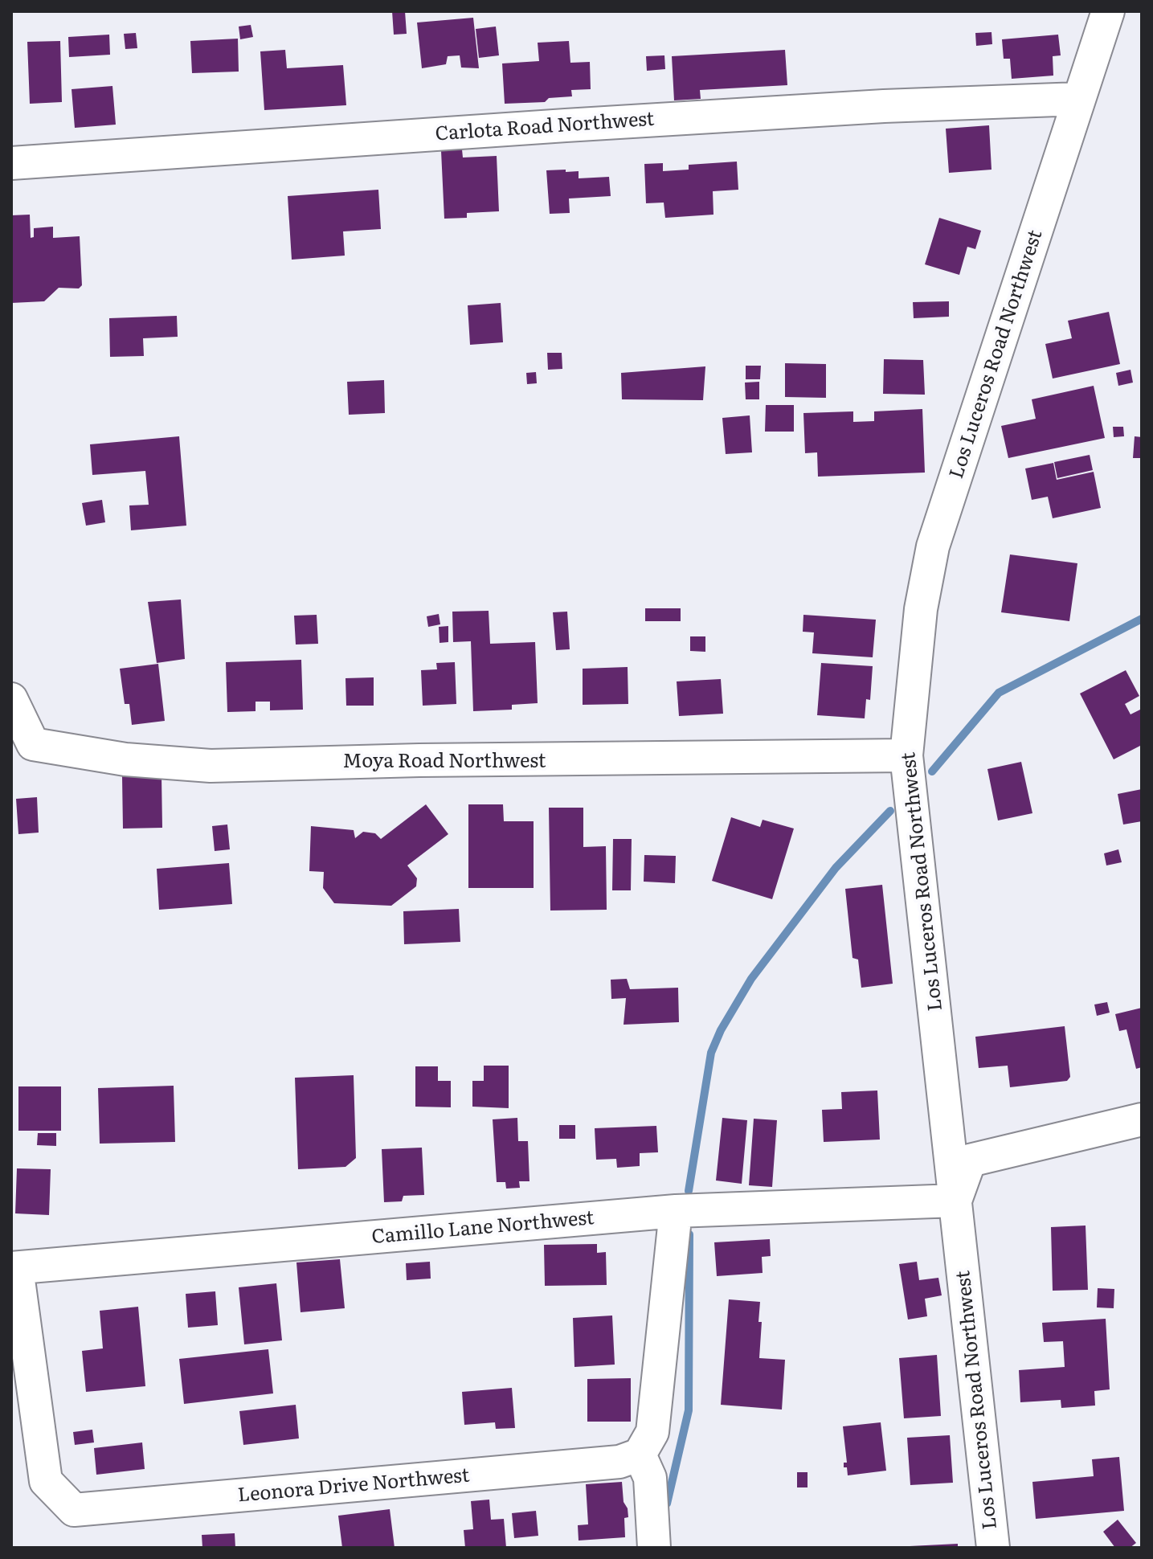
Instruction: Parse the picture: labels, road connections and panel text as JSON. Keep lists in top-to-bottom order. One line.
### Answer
{"streets":{"street":["Carlota Road Northwest","Los Luceros Road Northwest","Moya Road Northwest","Camillo Lane Northwest","Leonora Drive Northwest"]},"crossings":[["Carlota Road Northwest","Los Luceros Road Northwest"],["Los Luceros Road Northwest","Moya Road Northwest"],["Los Luceros Road Northwest","Camillo Lane Northwest"],["Camillo Lane Northwest","Leonora Drive Northwest"]]}
